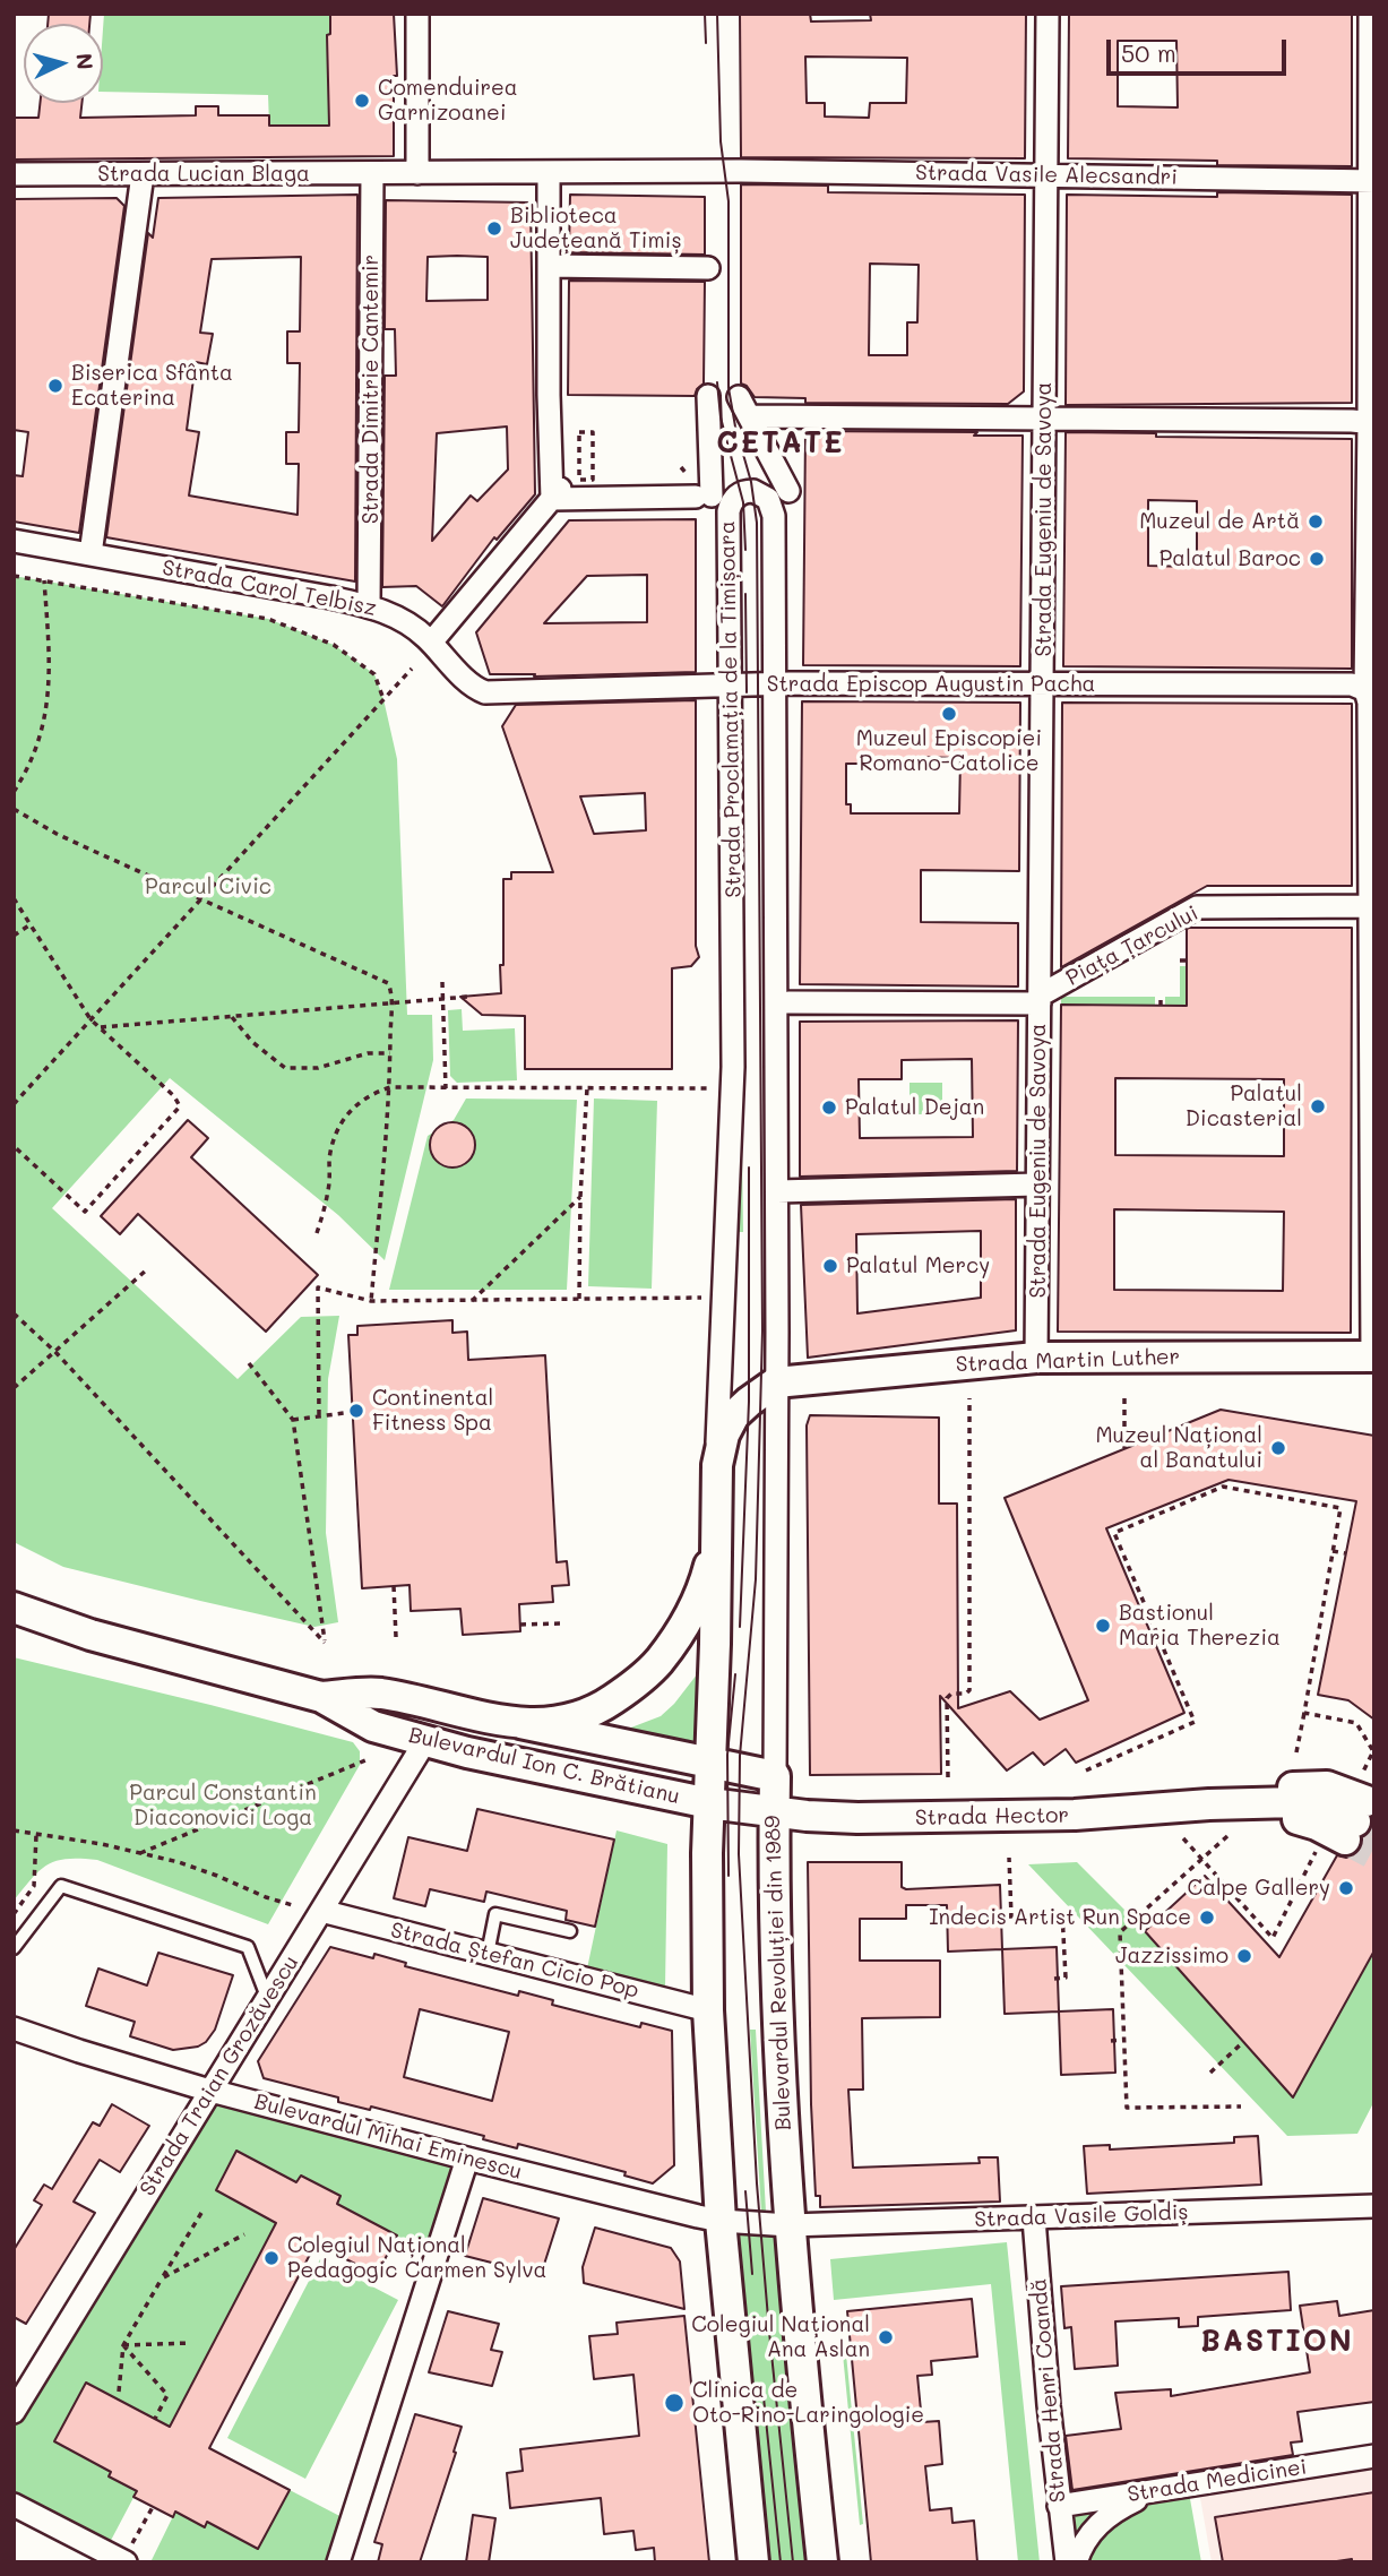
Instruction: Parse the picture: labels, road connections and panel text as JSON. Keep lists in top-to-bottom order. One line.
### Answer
{"streets":{"main road":["Strada Martin Luther","Bulevardul Ion C. Brătianu","Strada Hector","Bulevardul Revoluției din 1989"],"street":["Strada Lucian Blaga","Strada Vasile Alecsandri","Strada Dimitrie Cantemir","Strada Eugeniu de Savoya","Strada Carol Telbisz","Strada Episcop Augustin Pacha","Strada Proclamația de la Timișoara","Piața Țarcului","Strada Ștefan Cicio Pop","Strada Traian Grozăvescu","Bulevardul Mihai Eminescu","Strada Vasile Goldiș","Strada Henri Coandă","Strada Medicinei"]},"crossings":[["Strada Lucian Blaga","Strada Vasile Alecsandri"],["Strada Lucian Blaga","Strada Dimitrie Cantemir"],["Strada Vasile Alecsandri","Strada Eugeniu de Savoya"],["Strada Dimitrie Cantemir","Strada Carol Telbisz"],["Strada Eugeniu de Savoya","Strada Episcop Augustin Pacha"],["Strada Eugeniu de Savoya","Piața Țarcului"],["Strada Eugeniu de Savoya","Strada Martin Luther"],["Strada Carol Telbisz","Strada Episcop Augustin Pacha"],["Strada Episcop Augustin Pacha","Strada Proclamația de la Timișoara"],["Strada Proclamația de la Timișoara","Strada Martin Luther"],["Strada Proclamația de la Timișoara","Bulevardul Revoluției din 1989"],["Strada Martin Luther","Bulevardul Revoluției din 1989"],["Bulevardul Ion C. Brătianu","Strada Hector"],["Bulevardul Ion C. Brătianu","Bulevardul Revoluției din 1989"],["Bulevardul Ion C. Brătianu","Strada Traian Grozăvescu"],["Strada Hector","Bulevardul Revoluției din 1989"],["Strada Ștefan Cicio Pop","Strada Traian Grozăvescu"],["Bulevardul Revoluției din 1989","Bulevardul Mihai Eminescu"],["Bulevardul Revoluției din 1989","Strada Vasile Goldiș"],["Strada Traian Grozăvescu","Bulevardul Mihai Eminescu"],["Bulevardul Mihai Eminescu","Strada Vasile Goldiș"],["Strada Vasile Goldiș","Strada Henri Coandă"],["Strada Henri Coandă","Strada Medicinei"]],"districts":["CETATE","BASTION"],"parks":["Parcul Civic","Parcul Constantin Diaconovici Loga"],"places":["Comenduirea Garnizoanei","Biblioteca Județeană Timiș","Biserica Sfânta Ecaterina","Muzeul de Artă","Palatul Baroc","Muzeul Episcopiei Romano-Catolice","Palatul Dicasterial","Palatul Dejan","Palatul Mercy","Continental Fitness Spa","Muzeul Național al Banatului","Bastionul Maria Therezia","Calpe Gallery","Indecis Artist Run Space","Jazzissimo","Colegiul Național Pedagogic Carmen Sylva","Colegiul Național Ana Aslan","Clinica de Oto-Rino-Laringologie"],"scale_bar":"50 m","north":"right"}
